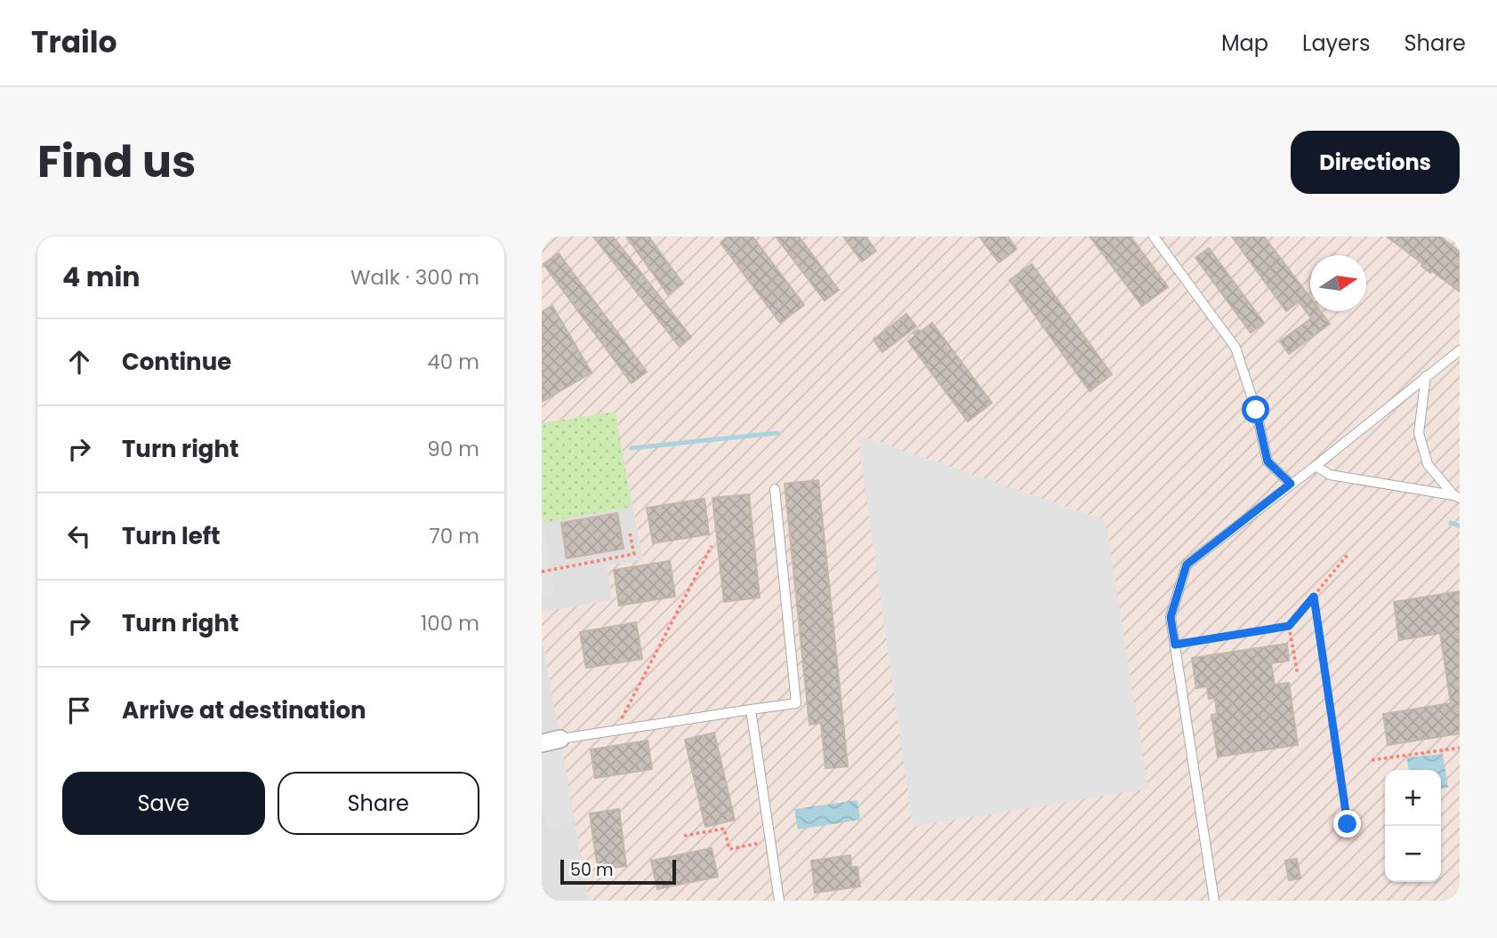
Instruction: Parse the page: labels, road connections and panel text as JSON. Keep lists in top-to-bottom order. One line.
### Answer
{"scale_bar":"50 m","north":"right","page":{"header":"Trailo","nav":["Map","Layers","Share"],"title":"Find us","buttons":["Directions",["Save","Share"]],"heading":["4 min","Walk · 300 m"],"list":[["Continue","40 m"],["Turn right","90 m"],["Turn left","70 m"],["Turn right","100 m"],"Arrive at destination"],"map_buttons":["+","−"],"scale":"50 m"}}
